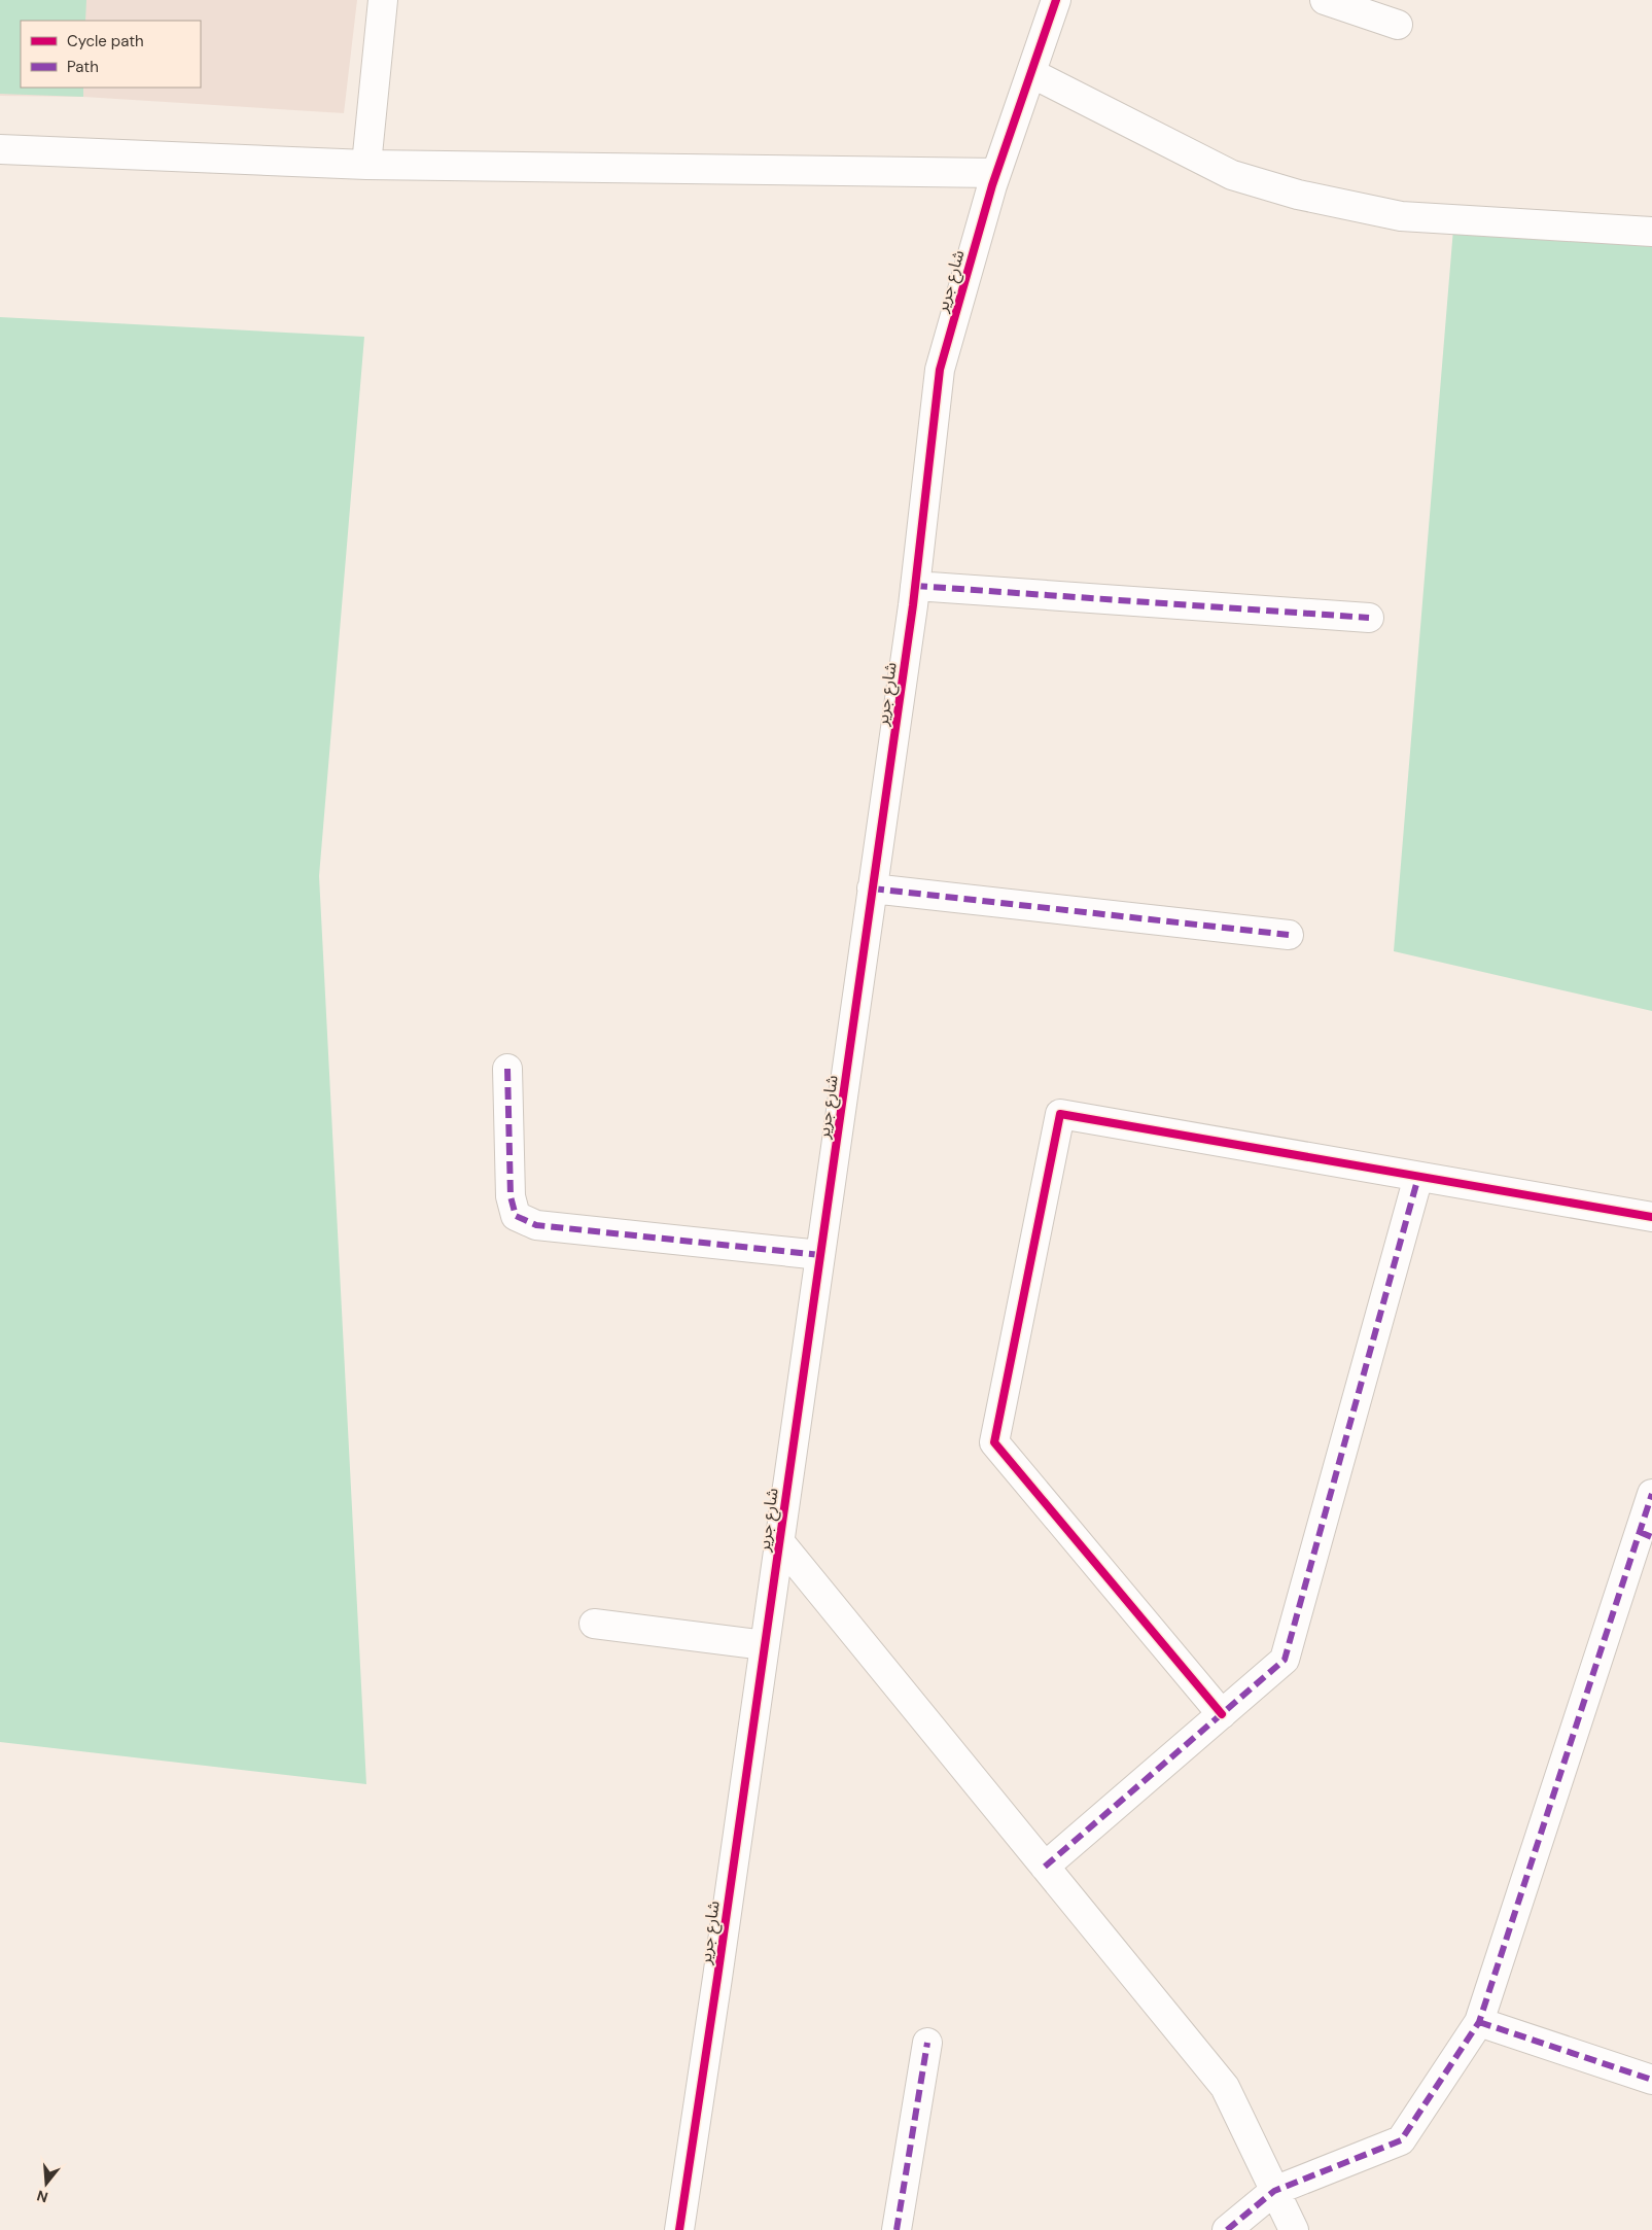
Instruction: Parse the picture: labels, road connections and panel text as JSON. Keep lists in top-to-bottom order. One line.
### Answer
{"streets":{"street":["شارع جرير"]},"legend":["Cycle path","Path"],"north":"bottom"}
